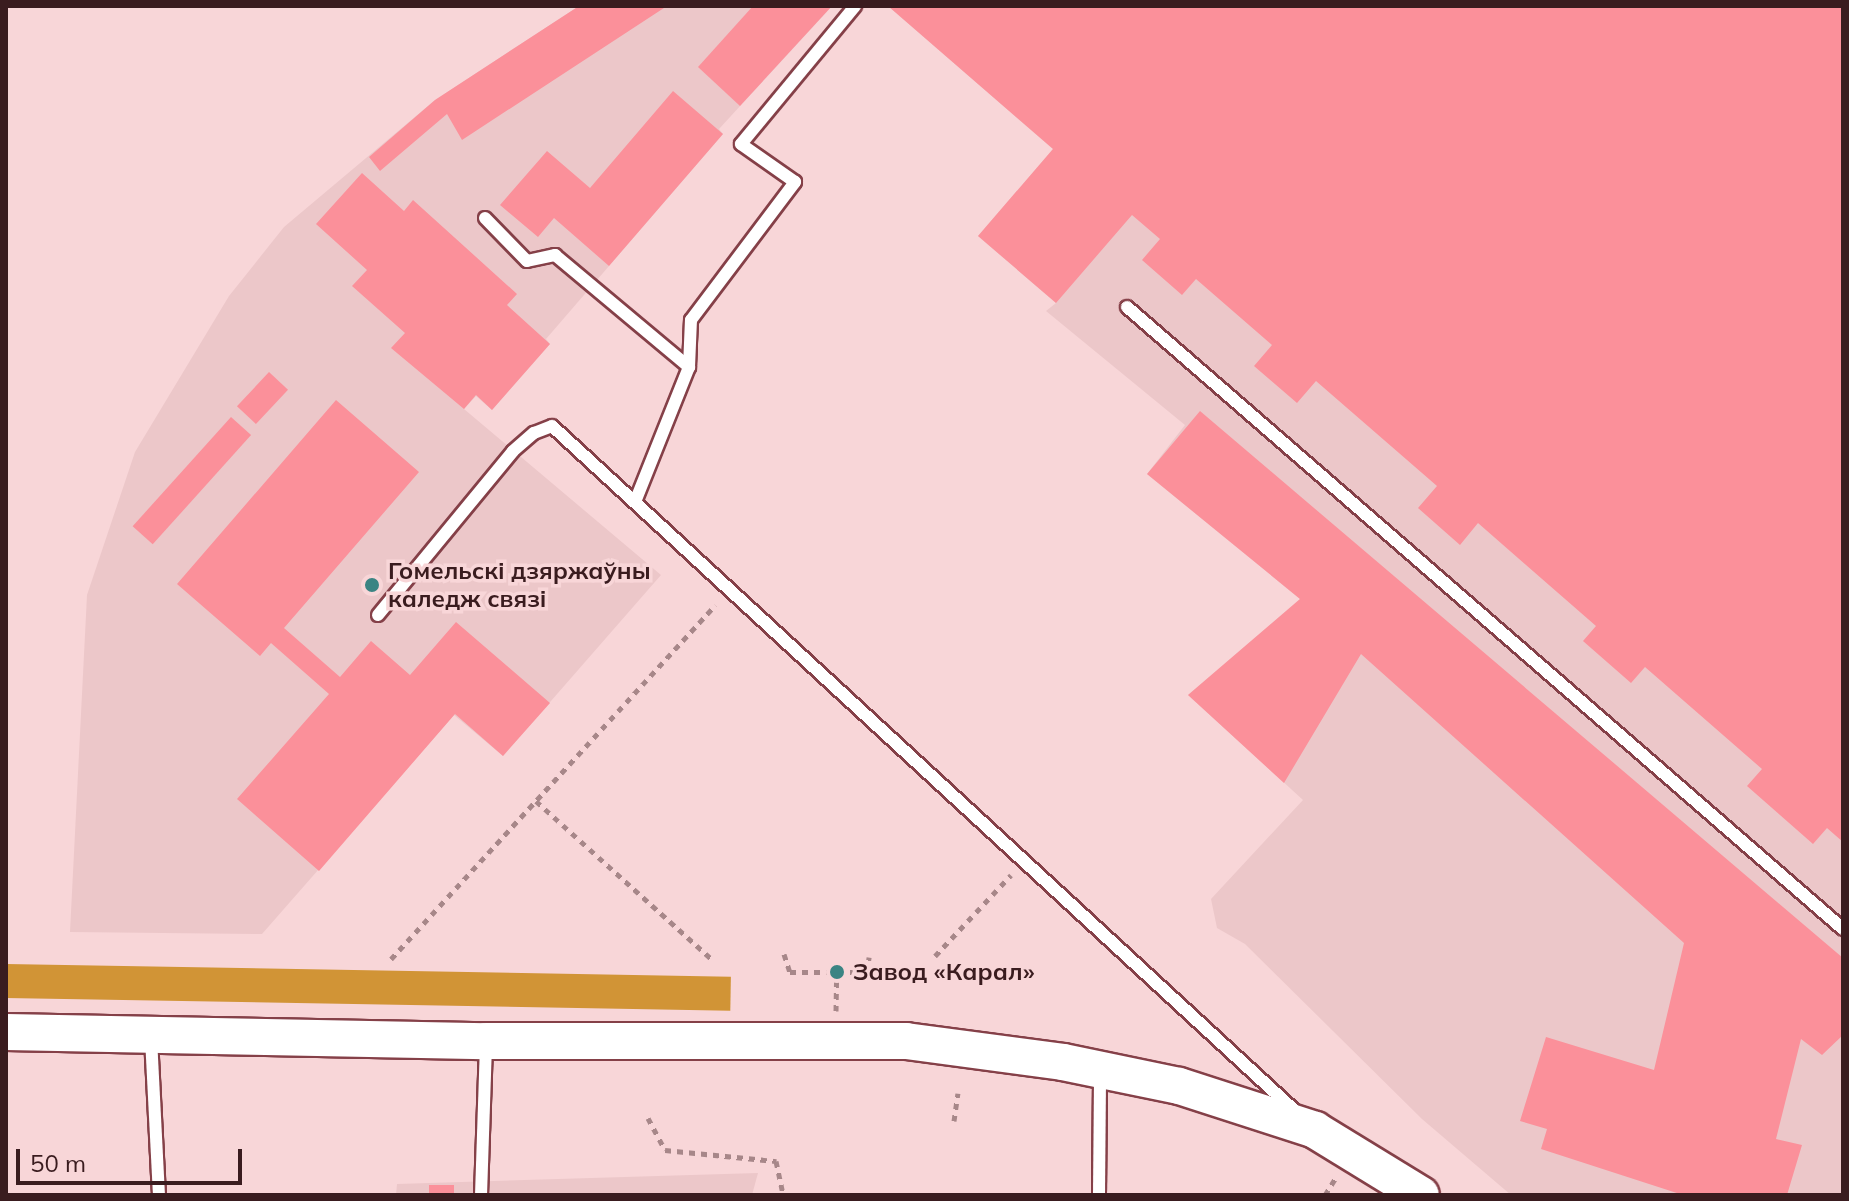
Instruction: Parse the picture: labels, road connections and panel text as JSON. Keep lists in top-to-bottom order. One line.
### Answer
{"places":["Гомельскі дзяржаўны каледж связі","Завод «Карал»"],"scale_bar":"50 m"}
